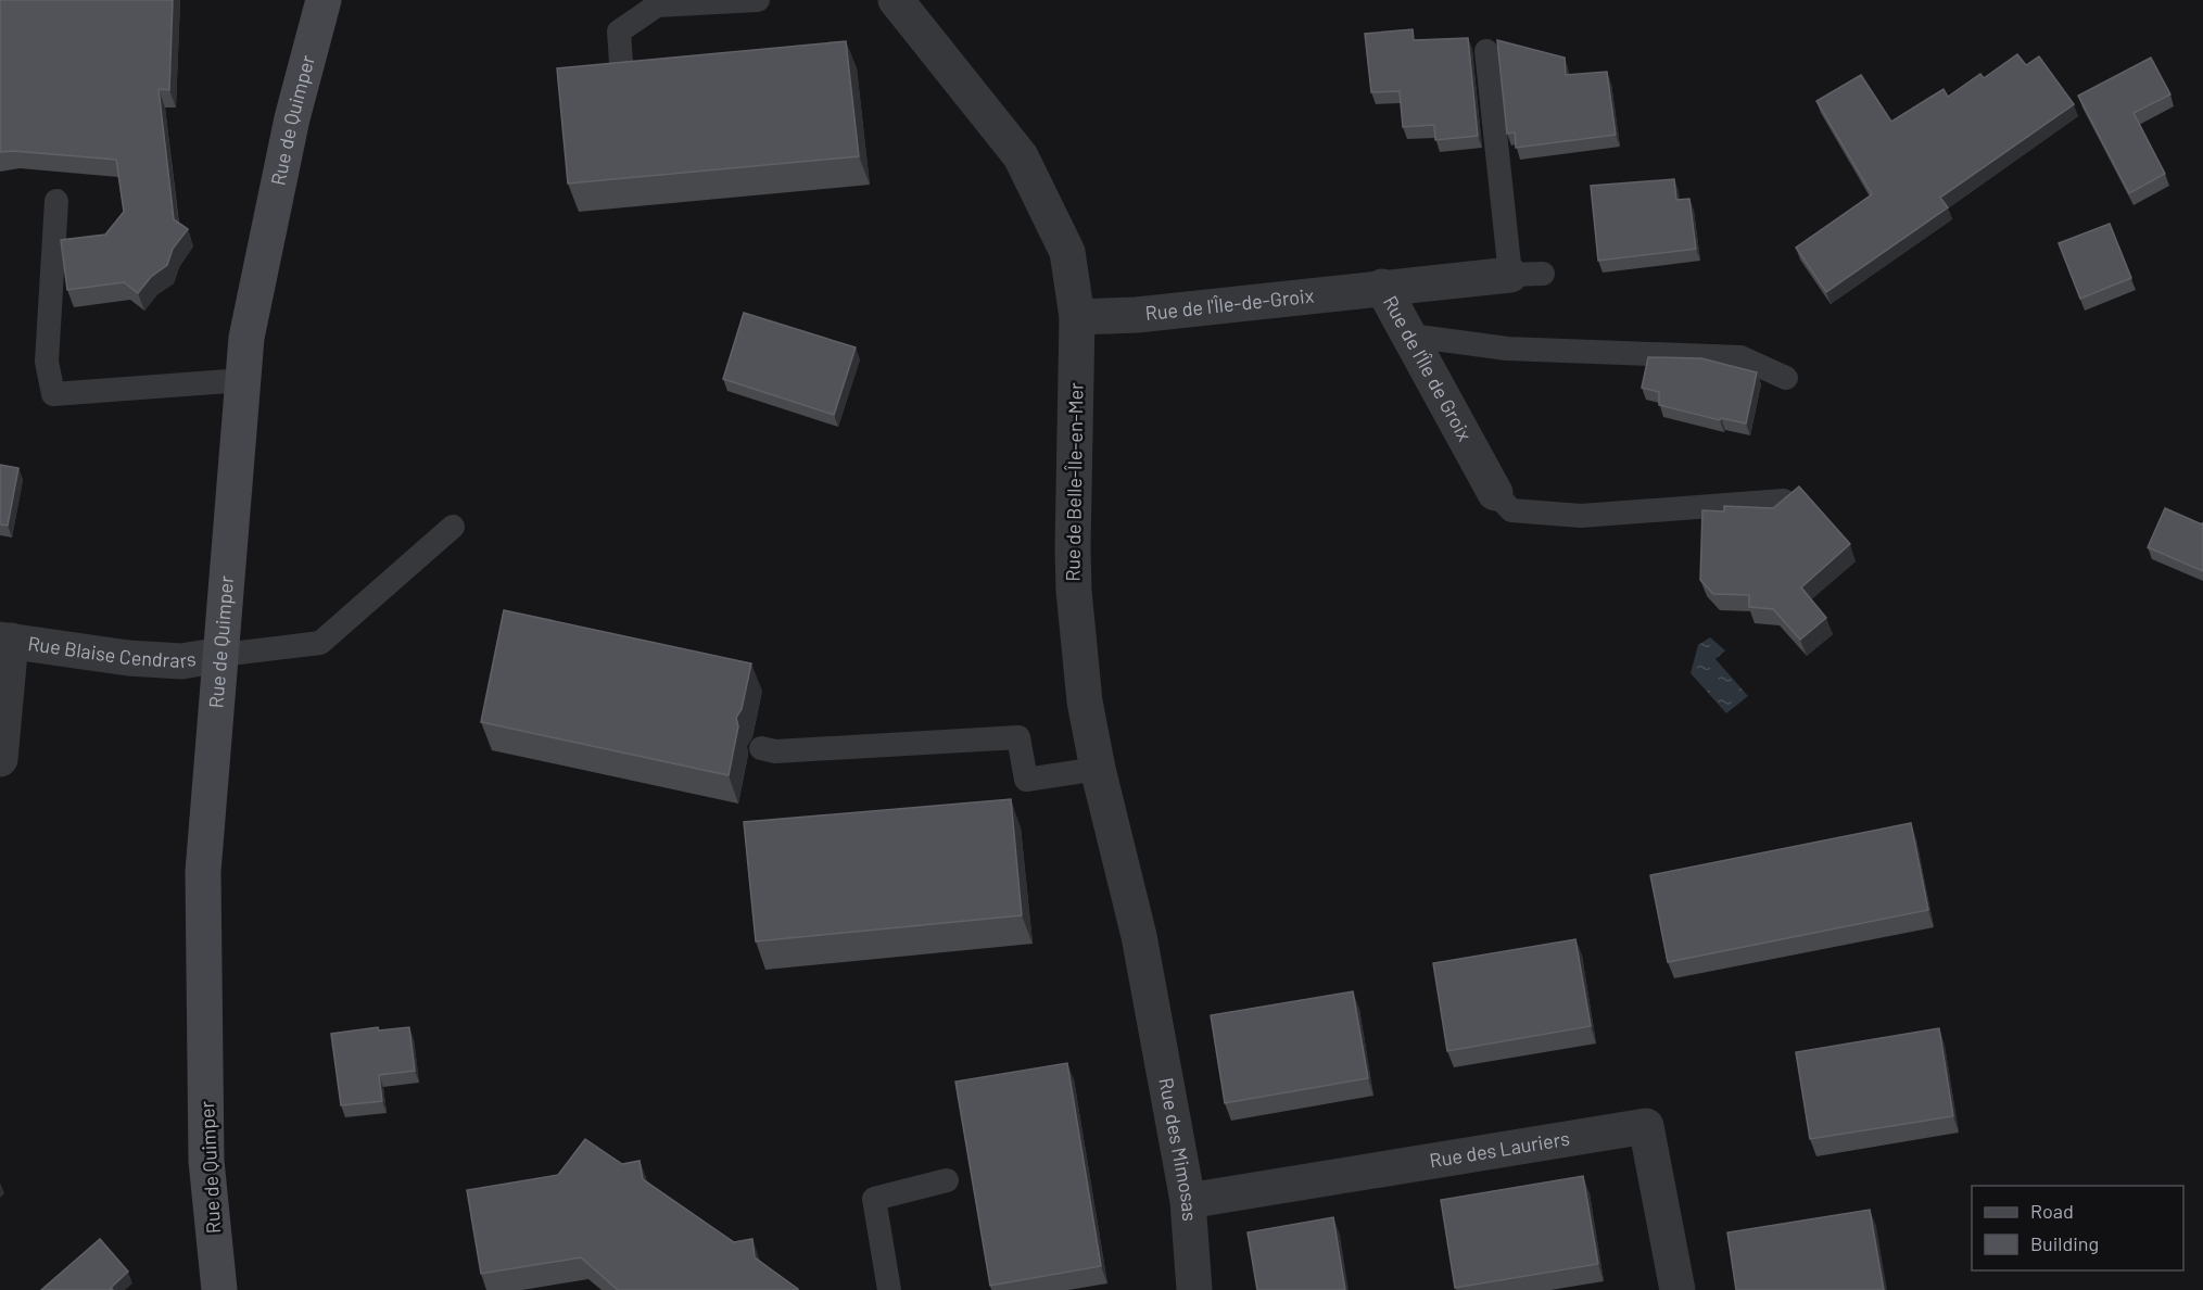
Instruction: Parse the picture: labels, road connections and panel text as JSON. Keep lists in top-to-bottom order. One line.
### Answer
{"streets":{"main road":["Rue de Quimper"],"street":["Rue de l'Île-de-Groix","Rue de l'Île de Groix","Rue de Belle-Île-en-Mer","Rue Blaise Cendrars","Rue des Mimosas","Rue des Lauriers"]},"crossings":[["Rue de Quimper","Rue Blaise Cendrars"],["Rue de l'Île-de-Groix","Rue de l'Île de Groix"],["Rue de l'Île-de-Groix","Rue de Belle-Île-en-Mer"],["Rue de Belle-Île-en-Mer","Rue des Mimosas"],["Rue des Mimosas","Rue des Lauriers"]],"legend":["Road","Building"]}
